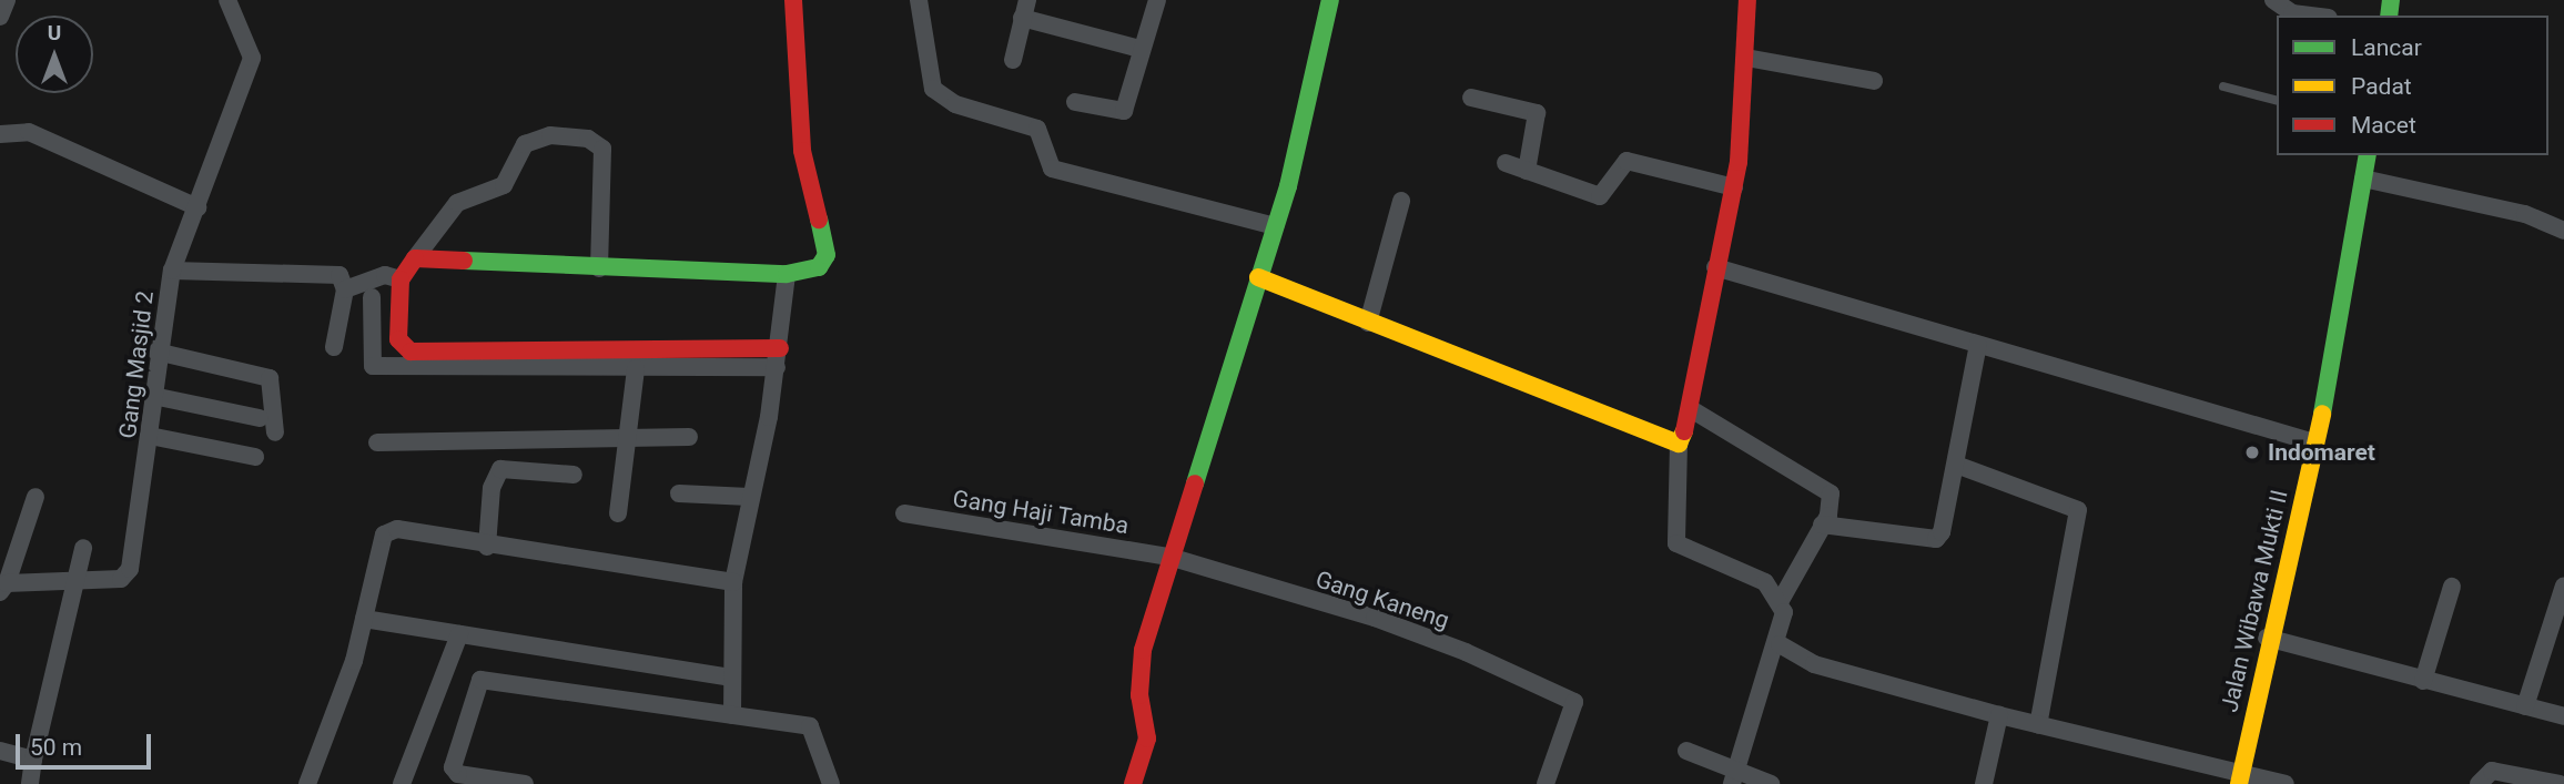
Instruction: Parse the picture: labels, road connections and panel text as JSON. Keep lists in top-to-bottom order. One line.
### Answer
{"streets":{"street":["Gang Masjid 2","Gang Haji Tamba","Gang Kaneng","Jalan Wibawa Mukti II"]},"crossings":[["Gang Haji Tamba","Gang Kaneng"]],"places":["Indomaret"],"legend":["Lancar","Padat","Macet"],"scale_bar":"50 m","north":"top"}
